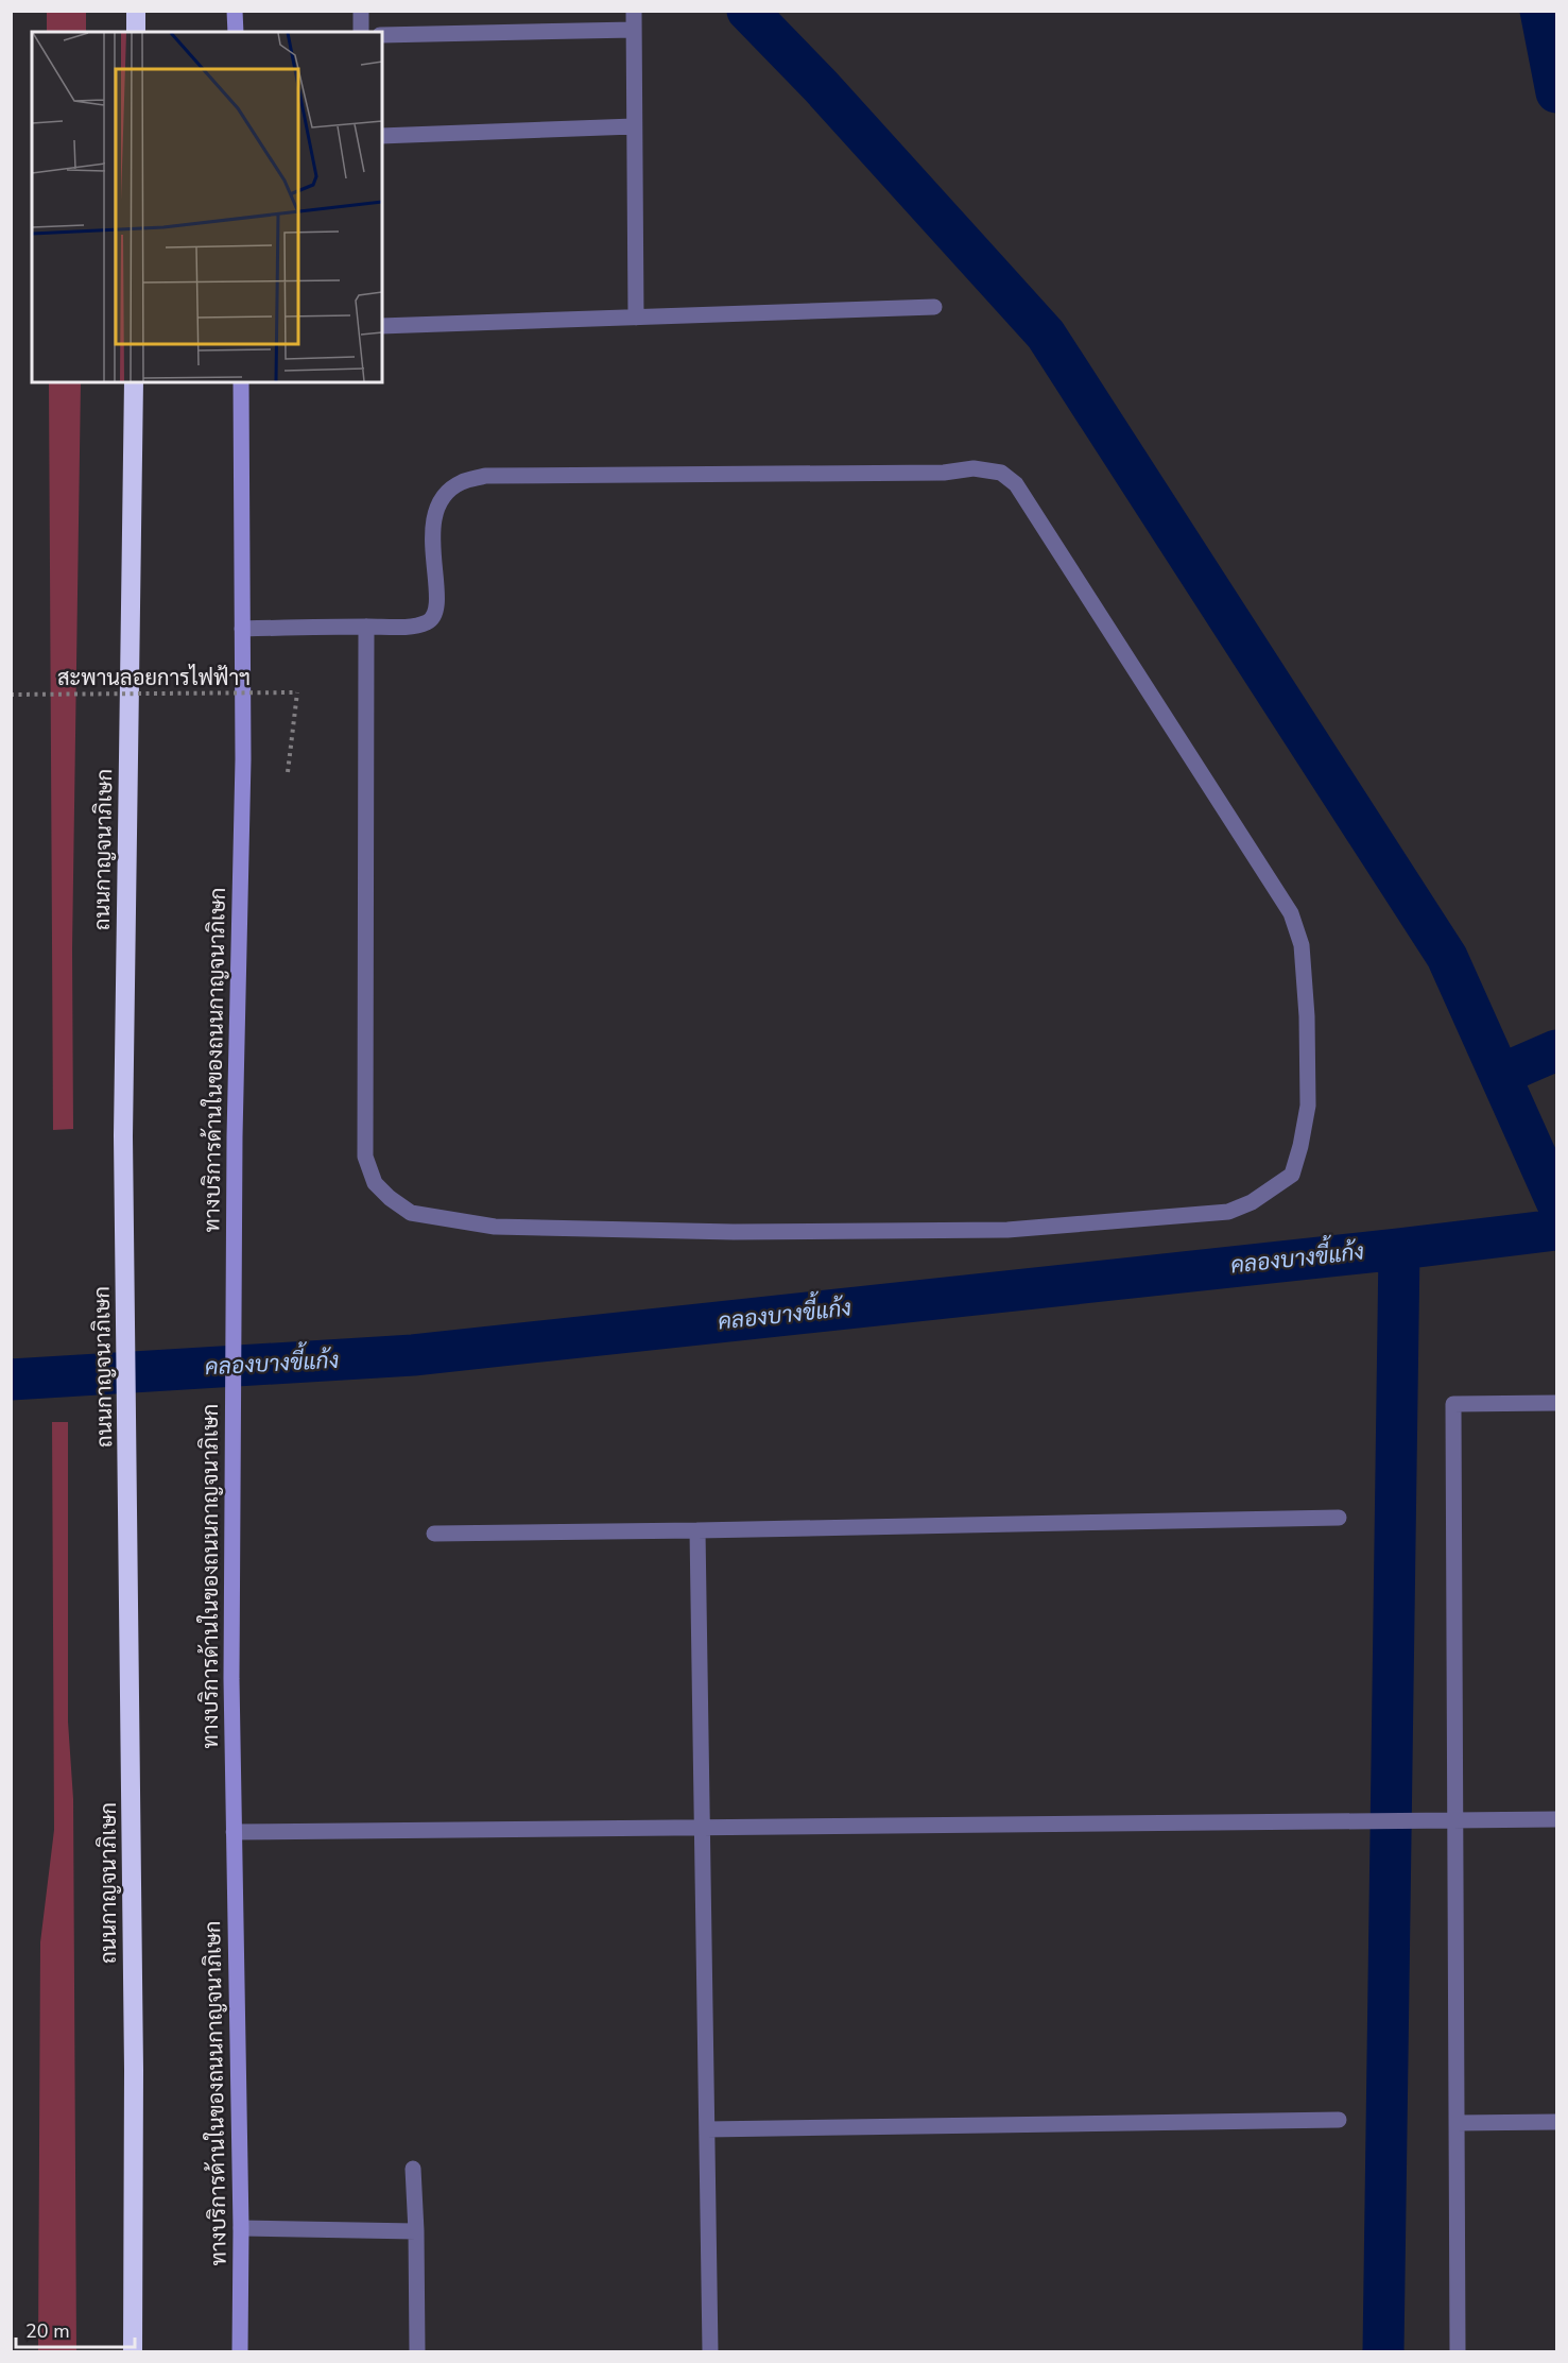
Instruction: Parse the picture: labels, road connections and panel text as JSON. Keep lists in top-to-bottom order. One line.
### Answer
{"streets":{"highway":["ถนนกาญจนาภิเษก"],"main road":["ทางบริการด้านในของถนนกาญจนาภิเษก"],"path":["สะพานลอยการไฟฟ้าฯ"]},"water":["คลองบางขี้แก้ง"],"scale_bar":"20 m"}
